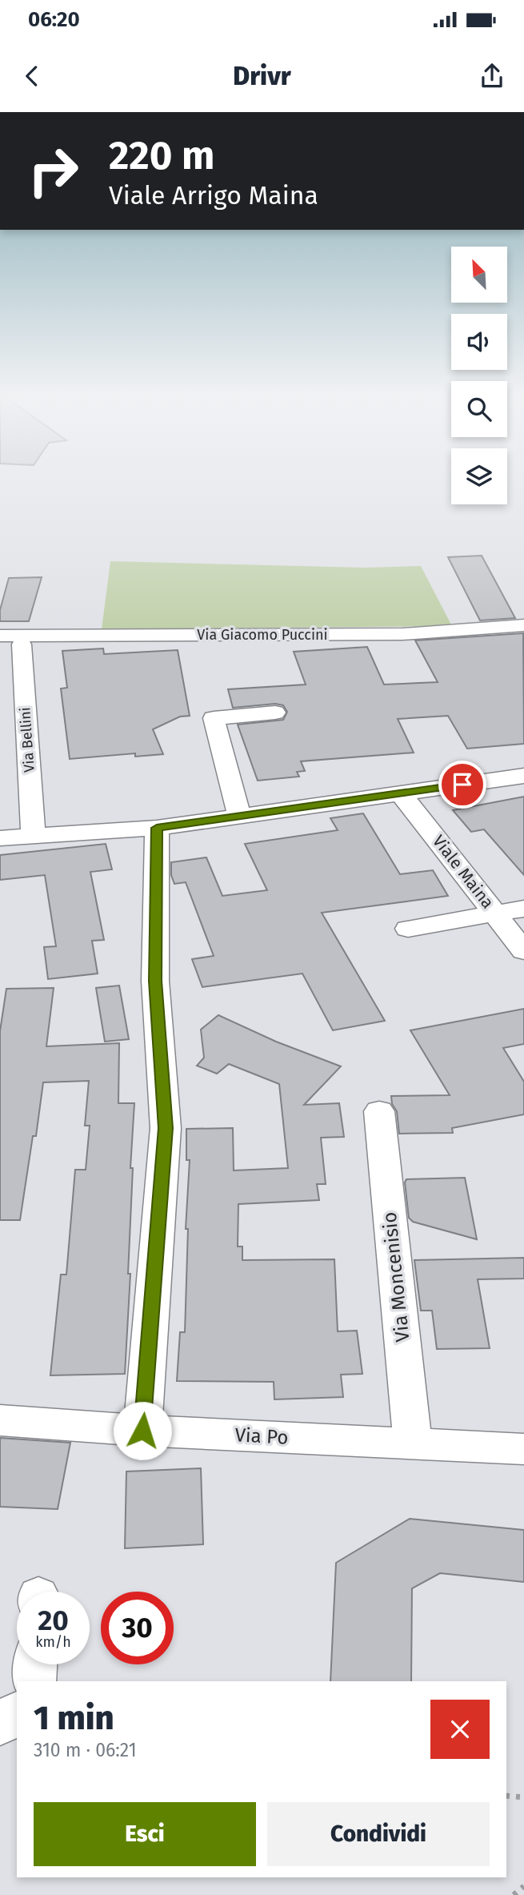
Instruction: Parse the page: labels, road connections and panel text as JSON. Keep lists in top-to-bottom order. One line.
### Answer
{"streets":{"street":["Via Giacomo Puccini","Via Bellini","Viale Maina","Via Moncenisio","Via Po"]},"crossings":[["Via Moncenisio","Via Po"]],"north":"top left","page":{"status":"06:20","header":"Drivr","turn":["220 m","Viale Arrigo Maina"],"speed":"20 km/h","limit":"30","heading":["1 min","310 m · 06:21"],"buttons":["Esci","Condividi"]}}
